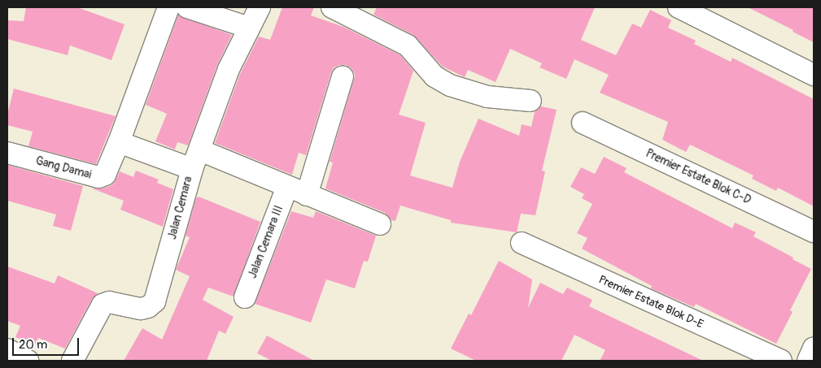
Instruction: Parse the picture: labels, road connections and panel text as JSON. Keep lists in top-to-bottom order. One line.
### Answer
{"streets":{"street":["Gang Damai","Premier Estate Blok C-D","Jalan Cemara","Jalan Cemara III","Premier Estate Blok D-E"]},"scale_bar":"20 m"}
